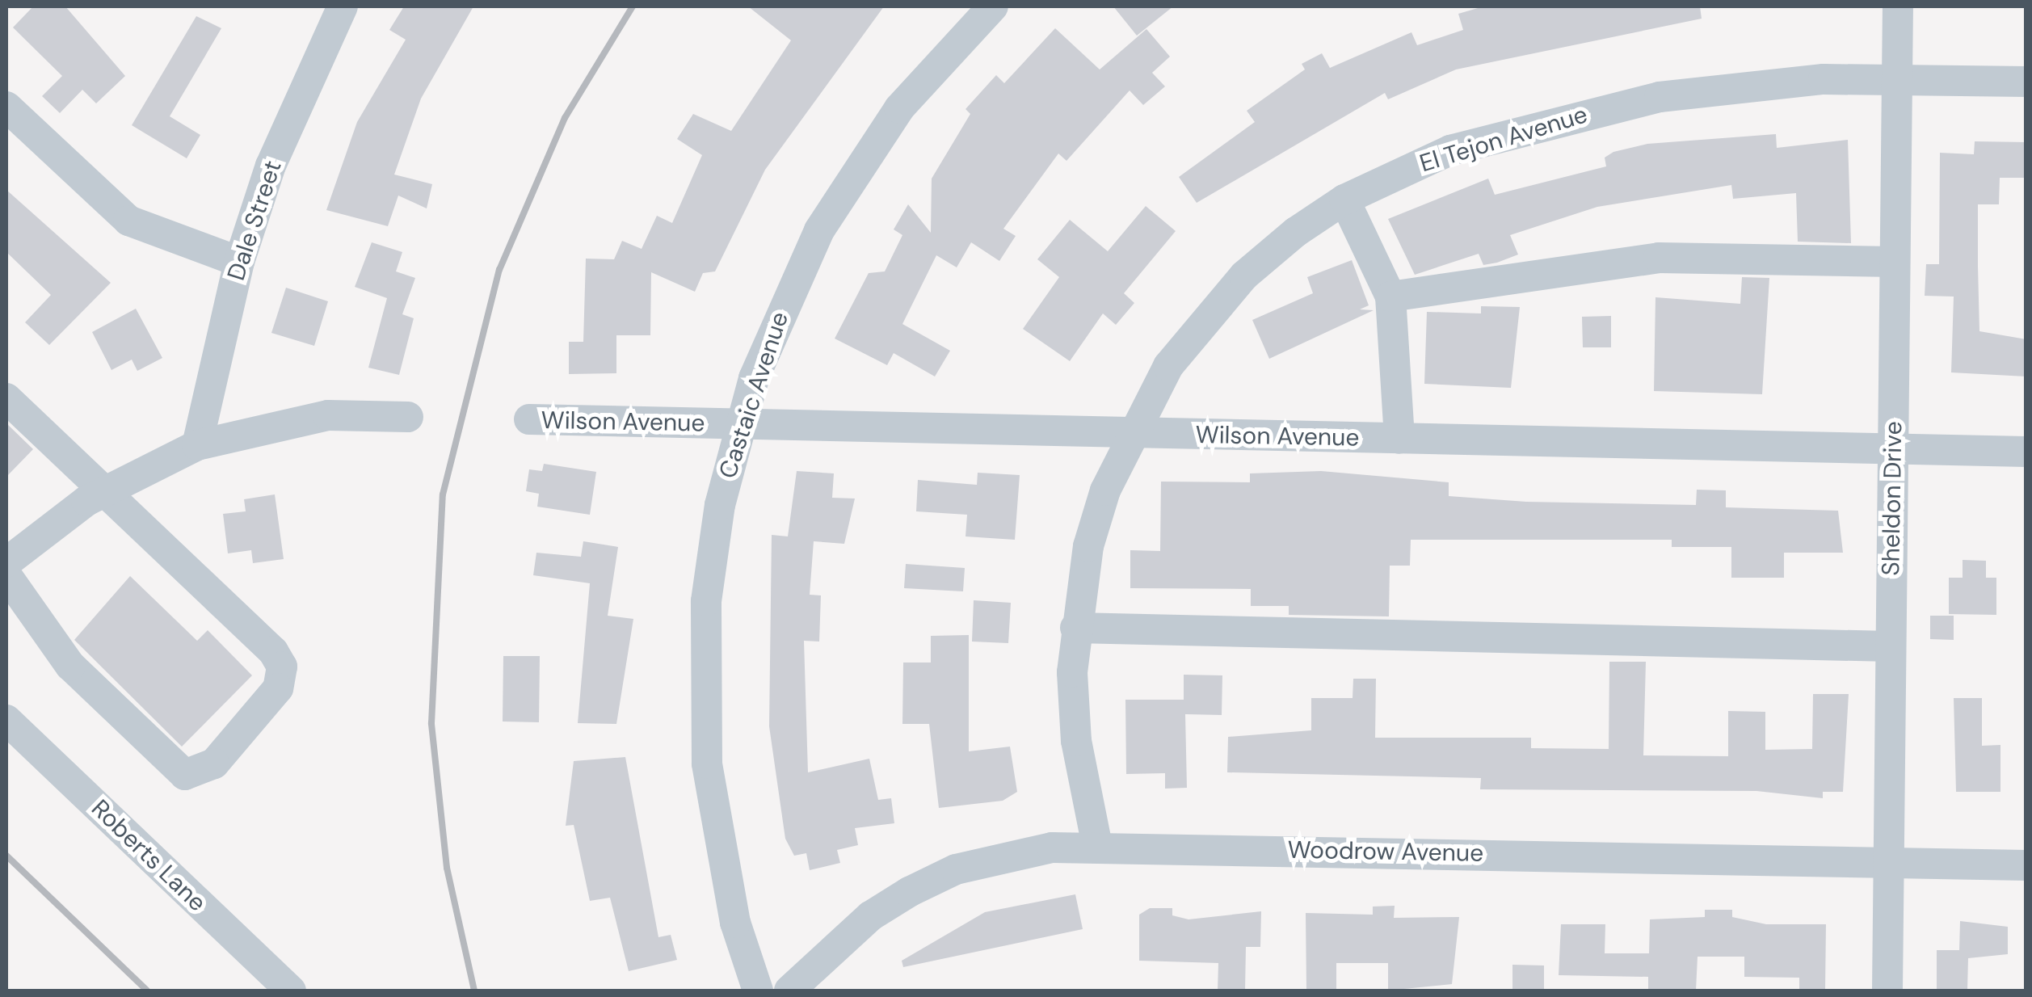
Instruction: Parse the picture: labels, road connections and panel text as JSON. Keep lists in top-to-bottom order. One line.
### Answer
{"streets":{"street":["El Tejon Avenue","Dale Street","Castaic Avenue","Wilson Avenue","Sheldon Drive","Woodrow Avenue","Roberts Lane"]},"crossings":[["El Tejon Avenue","Wilson Avenue"],["El Tejon Avenue","Sheldon Drive"],["El Tejon Avenue","Woodrow Avenue"],["Castaic Avenue","Wilson Avenue"],["Wilson Avenue","Sheldon Drive"],["Sheldon Drive","Woodrow Avenue"]]}
